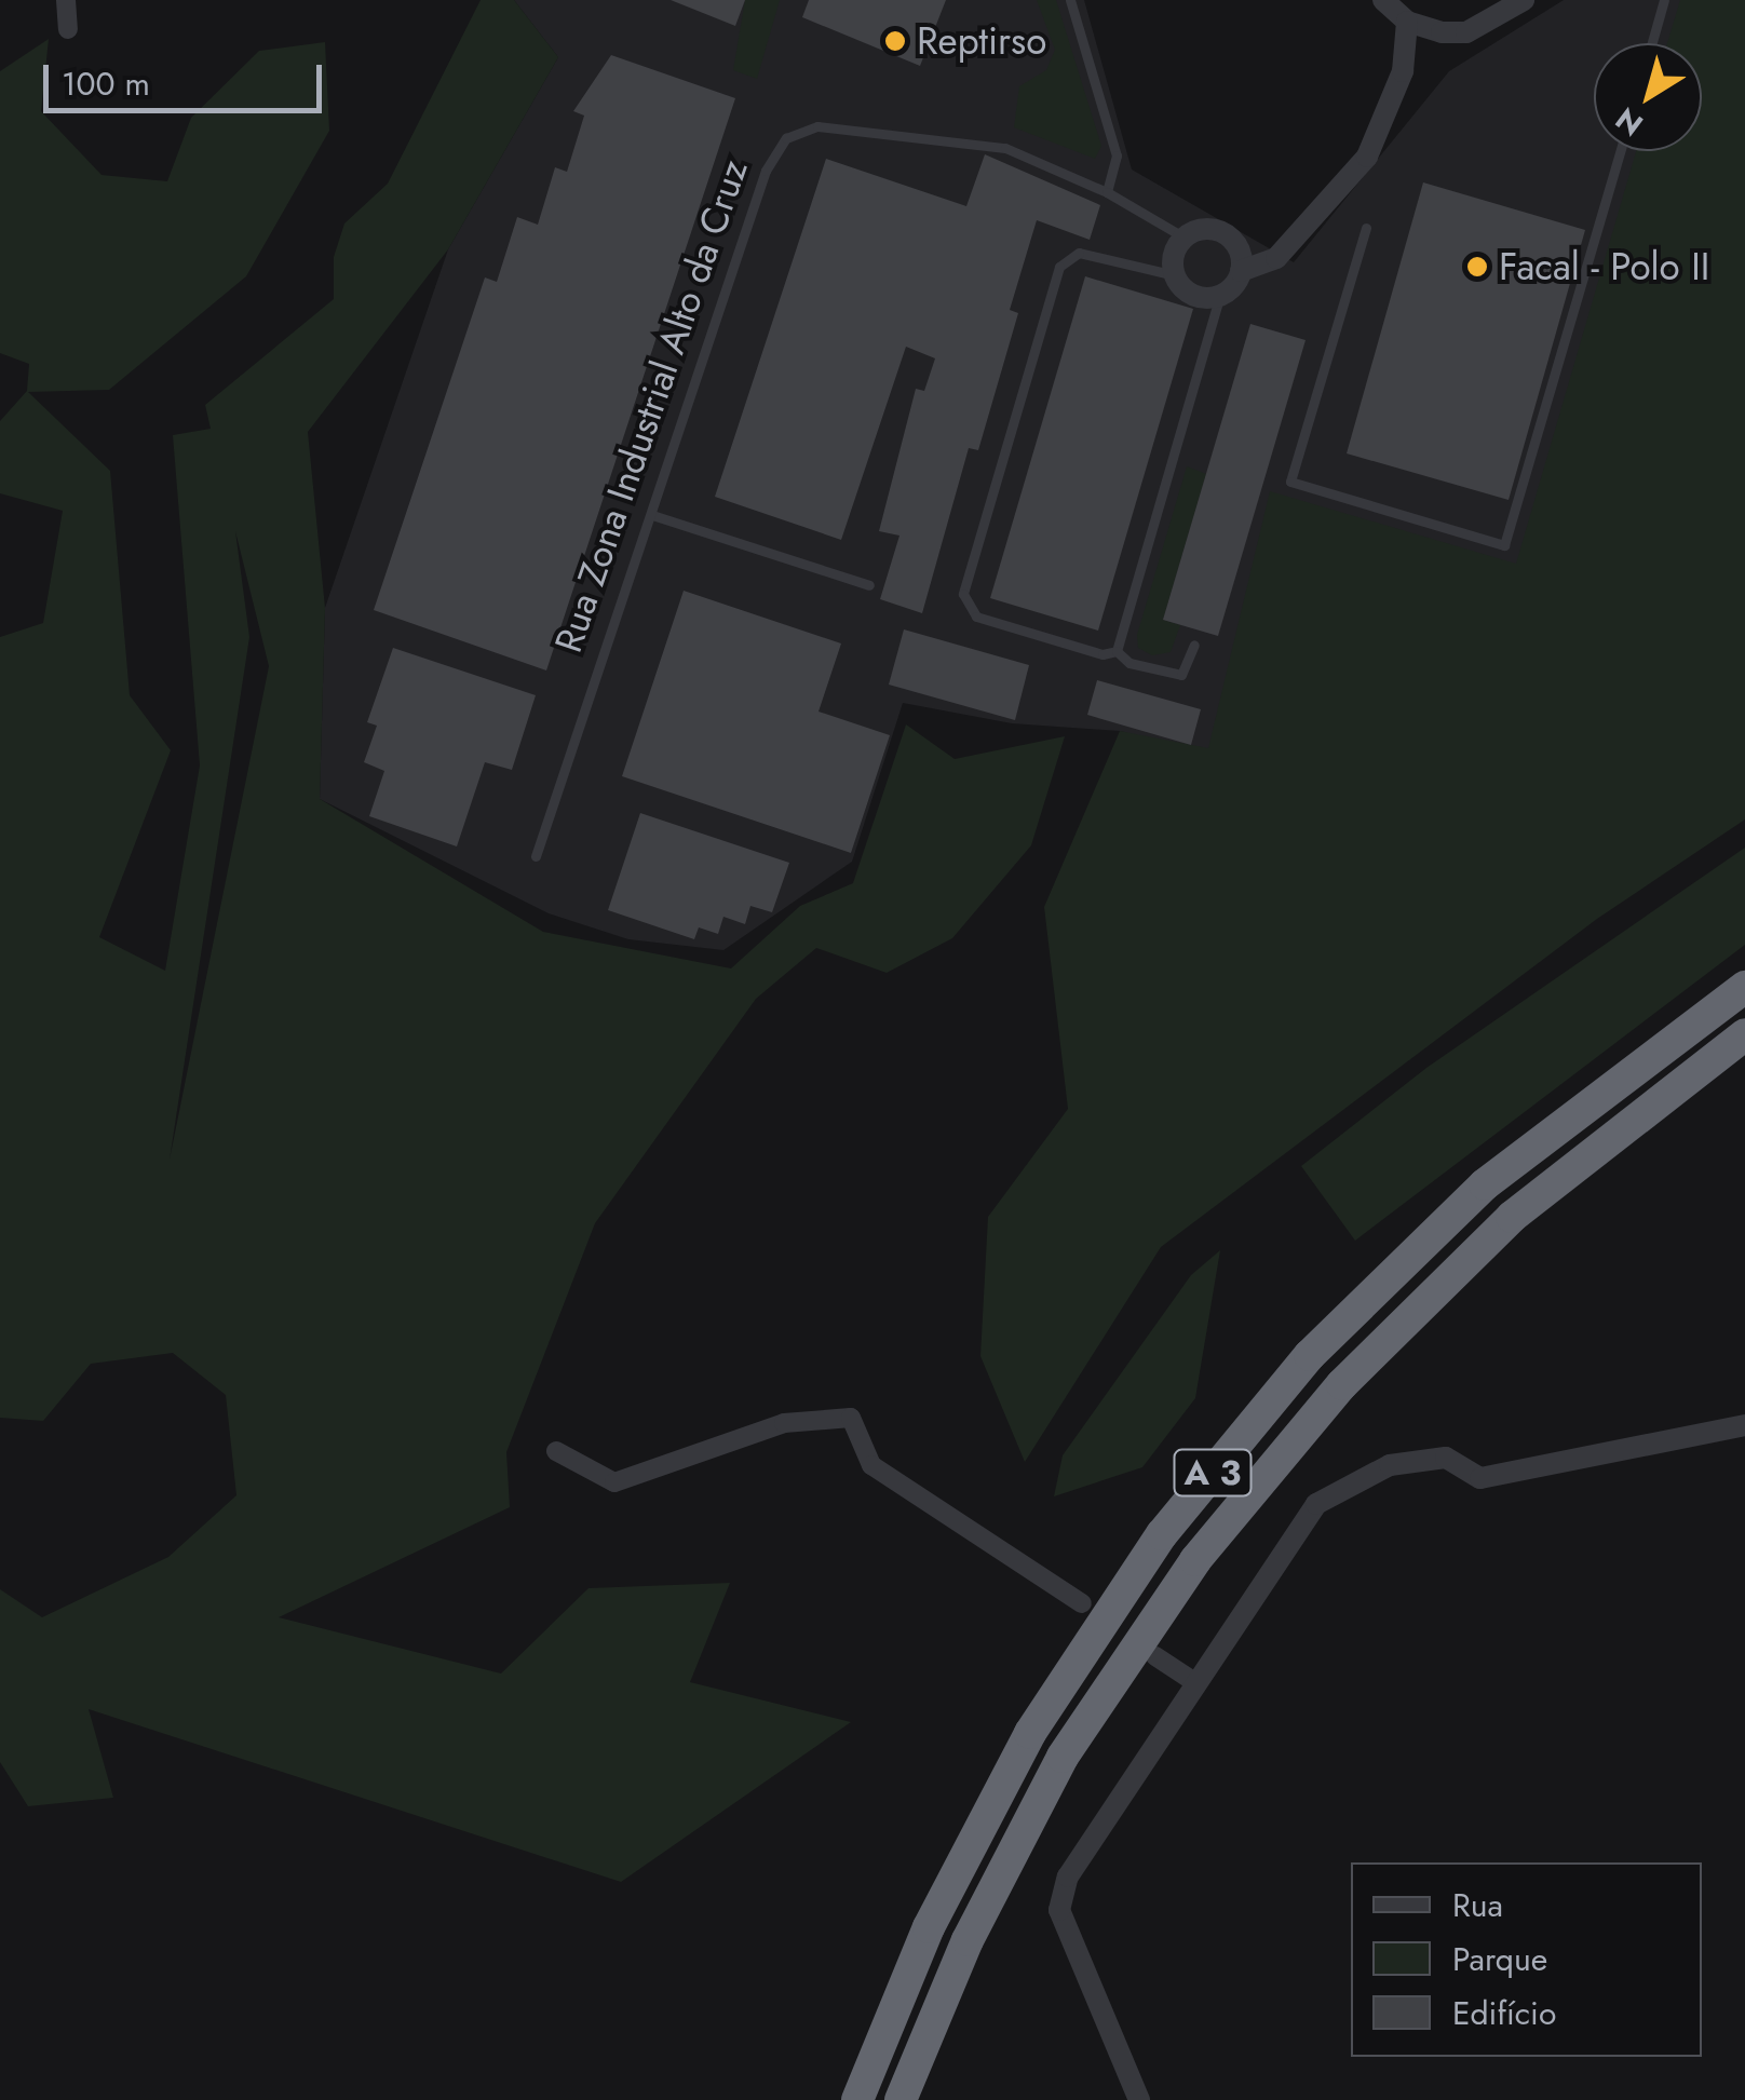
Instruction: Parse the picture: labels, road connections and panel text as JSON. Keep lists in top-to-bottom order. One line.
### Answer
{"streets":{"highway":["A 3"],"lane":["Rua Zona Industrial Alto da Cruz"]},"places":["Reptirso","Facal - Polo II"],"legend":["Rua","Parque","Edifício"],"scale_bar":"100 m","north":"bottom left"}
